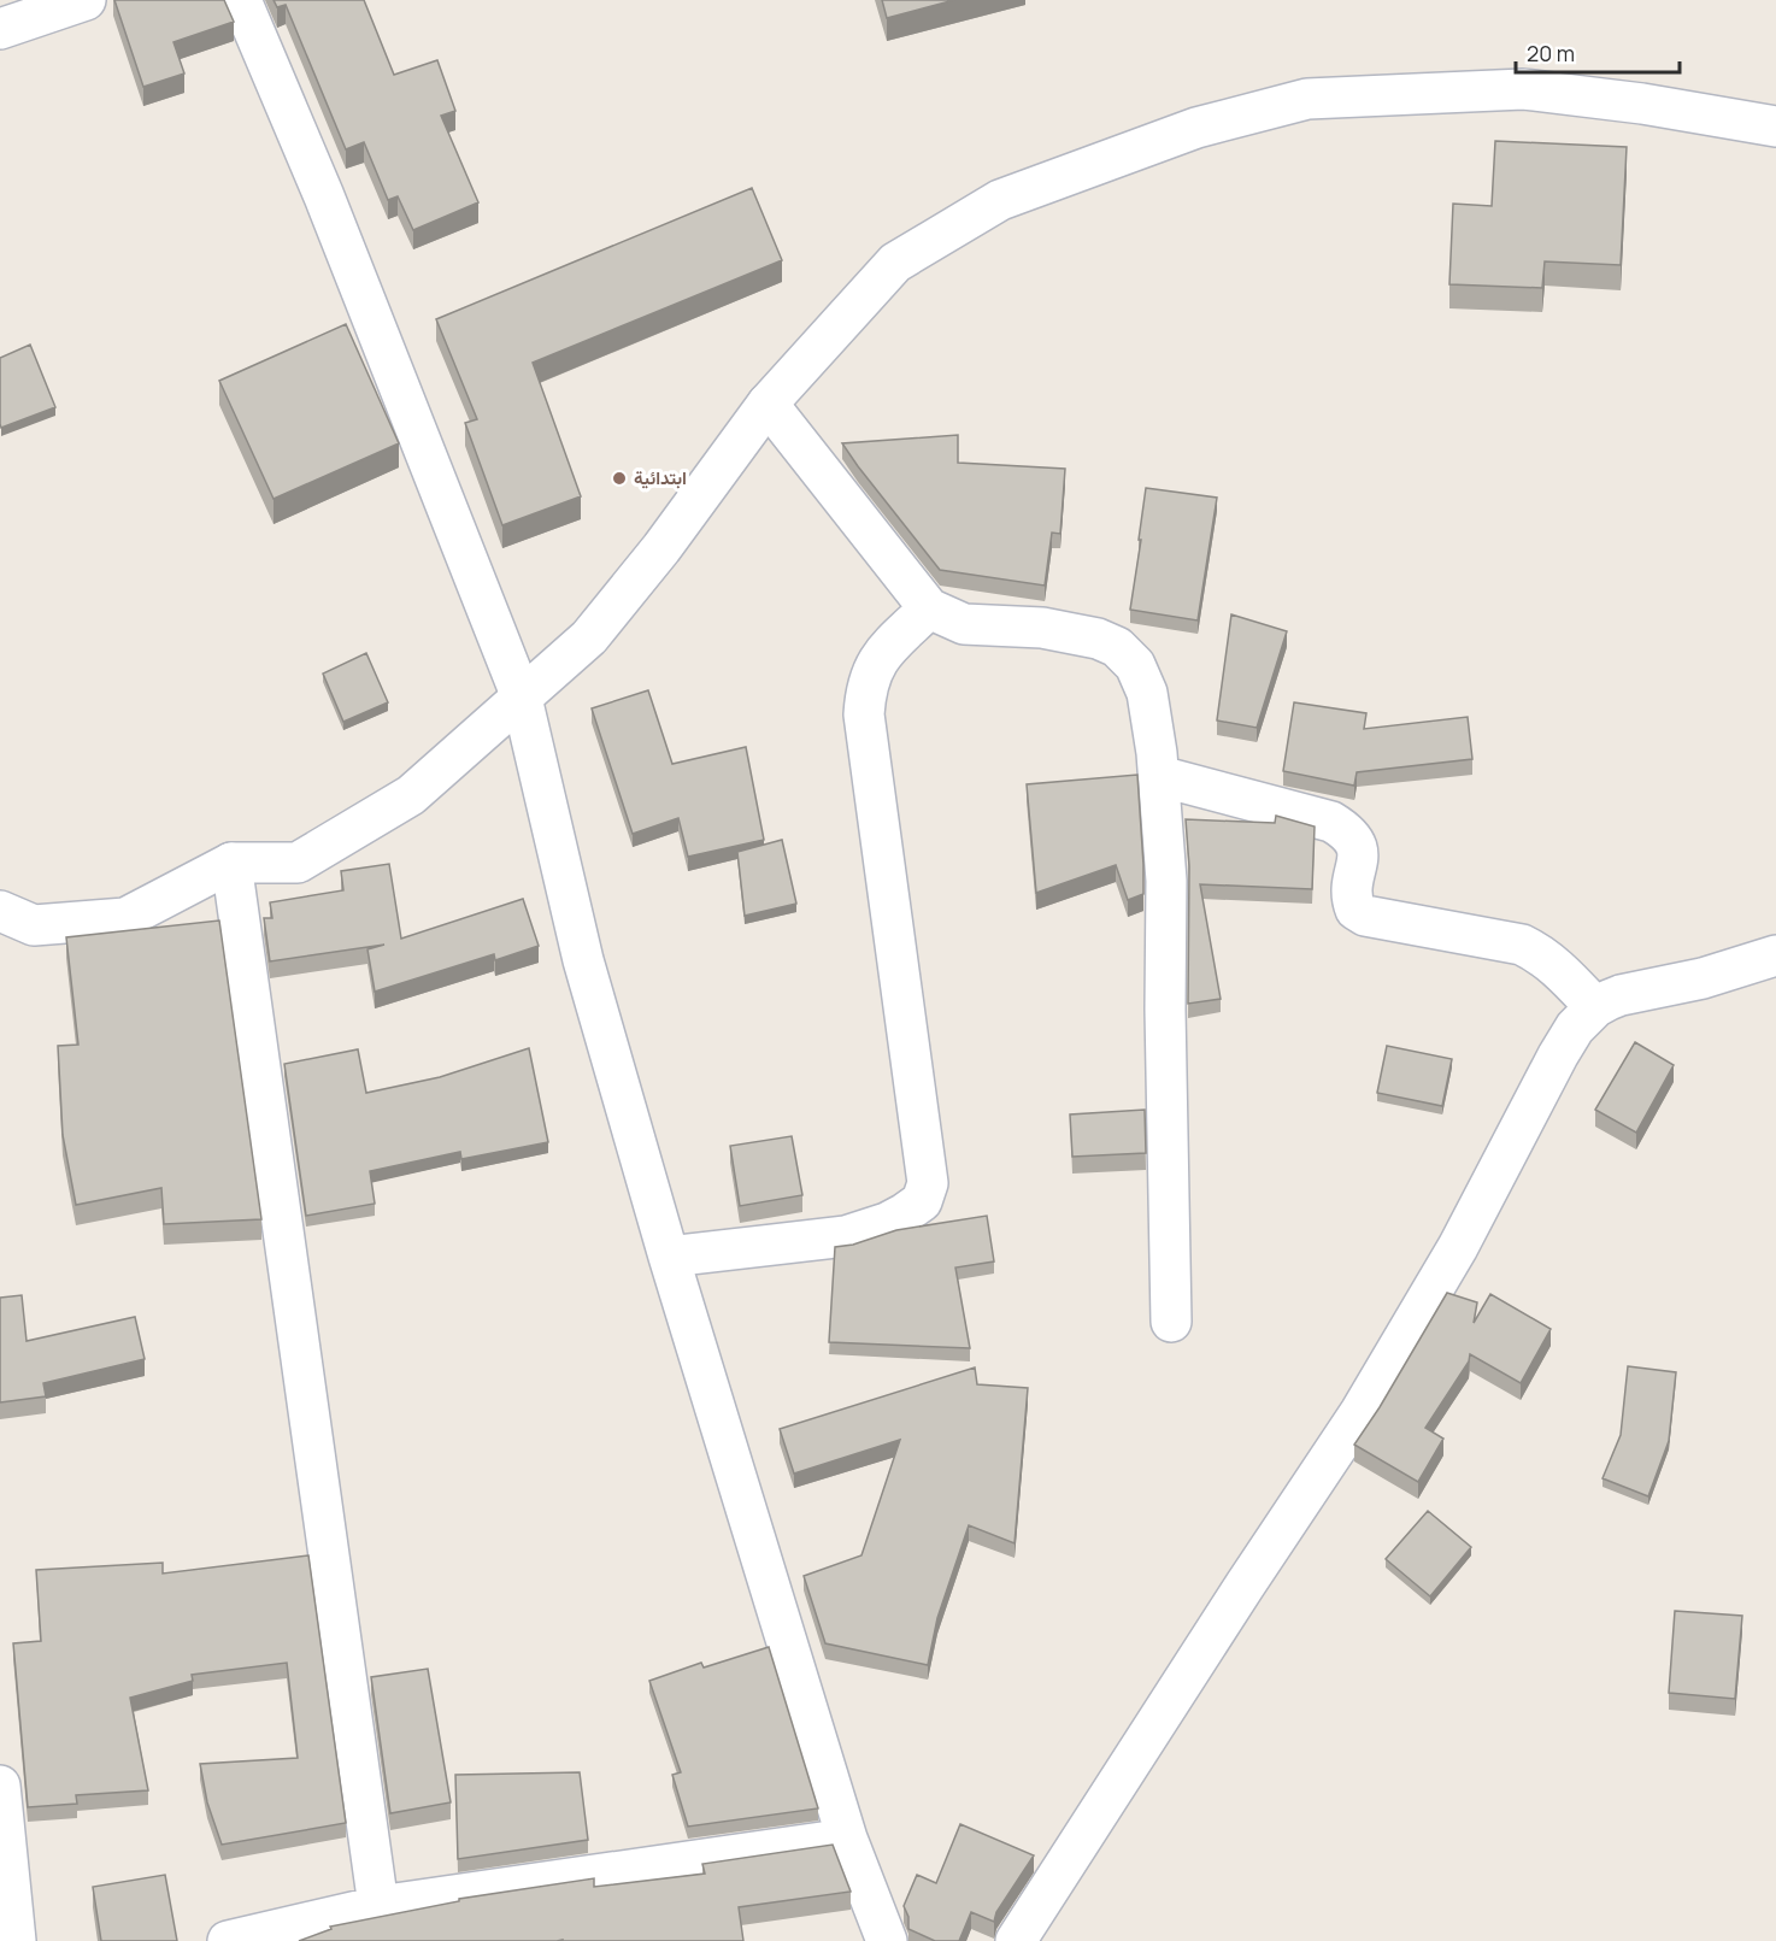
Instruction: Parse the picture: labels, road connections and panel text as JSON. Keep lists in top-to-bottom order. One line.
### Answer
{"places":["ابتدائية"],"scale_bar":"20 m"}
